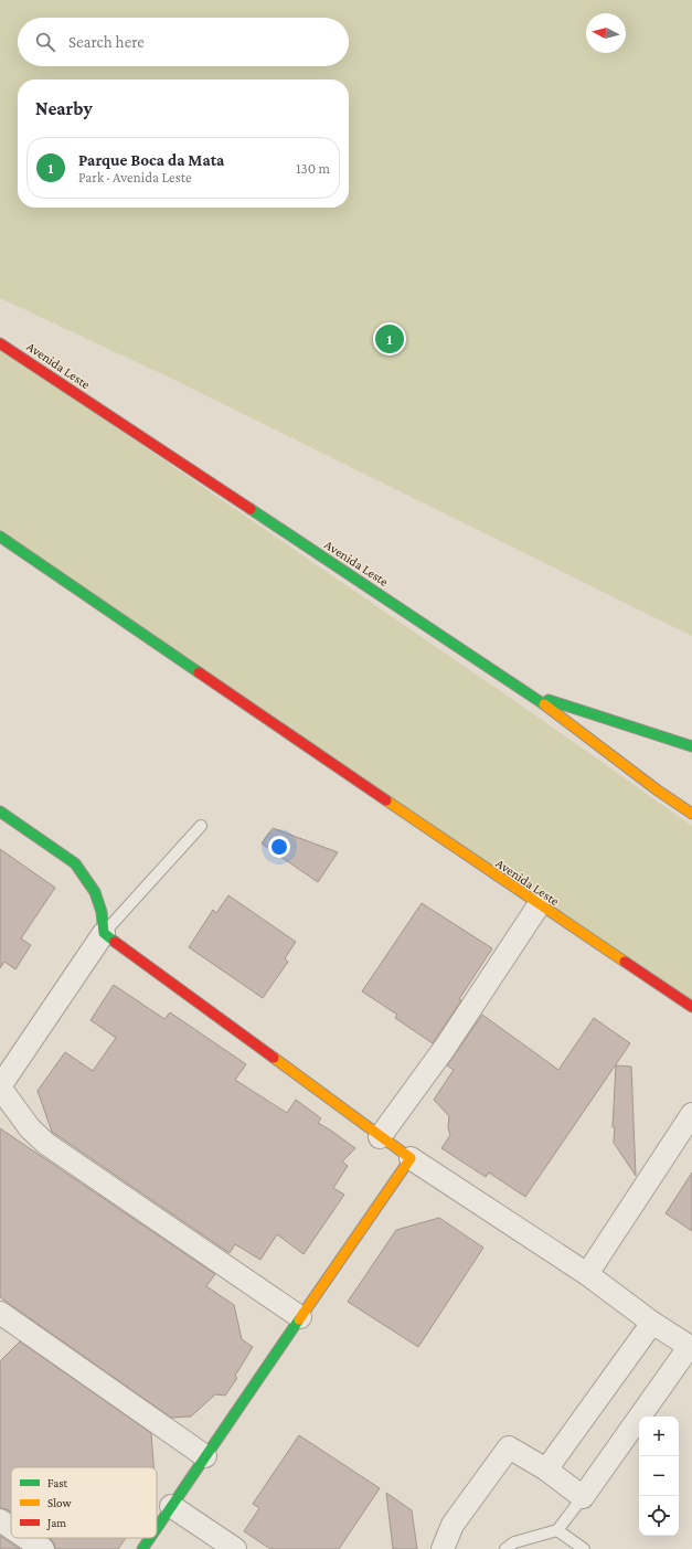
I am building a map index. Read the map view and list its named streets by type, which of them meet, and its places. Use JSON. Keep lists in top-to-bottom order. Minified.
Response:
{"streets":{"main road":["Avenida Leste"]},"legend":["Fast","Slow","Jam"],"north":"left","page":{"search":"Search here","heading":"Nearby","list":[{"mark":"1","name":"Parque Boca da Mata","note":"Park · Avenida Leste","value":"130 m"}],"pins":"1","map_buttons":["+","−"]}}
